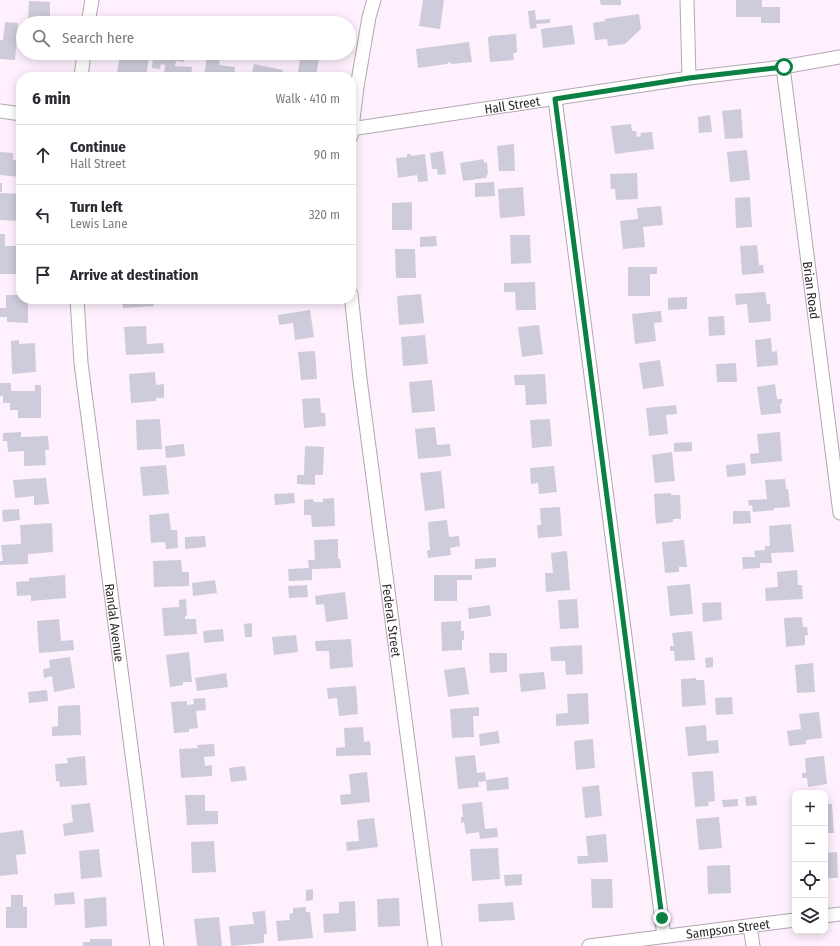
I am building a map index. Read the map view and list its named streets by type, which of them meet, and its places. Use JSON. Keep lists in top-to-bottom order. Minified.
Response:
{"streets":{"street":["Hall Street","Brian Road","Federal Street","Randal Avenue","Sampson Street"]},"crossings":[["Hall Street","Brian Road"]],"page":{"search":"Search here","heading":["6 min","Walk · 410 m"],"list":[["Continue","Hall Street","90 m"],["Turn left","Lewis Lane","320 m"],"Arrive at destination"],"map_buttons":["+","−"]}}
